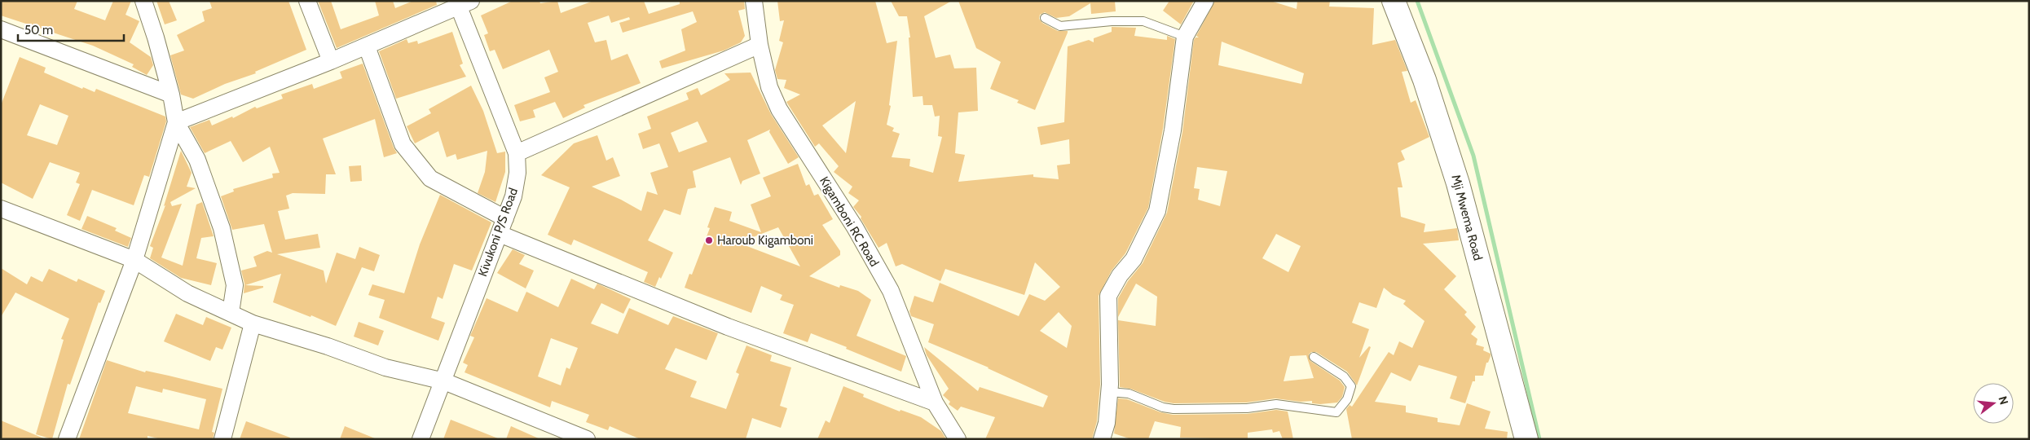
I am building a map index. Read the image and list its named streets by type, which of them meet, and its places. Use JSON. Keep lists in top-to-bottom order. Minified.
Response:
{"streets":{"main road":["Mji Mwema Road"],"street":["Kigamboni RC Road","Kivukoni P/S Road"]},"places":["Haroub Kigamboni"],"scale_bar":"50 m","north":"right"}
